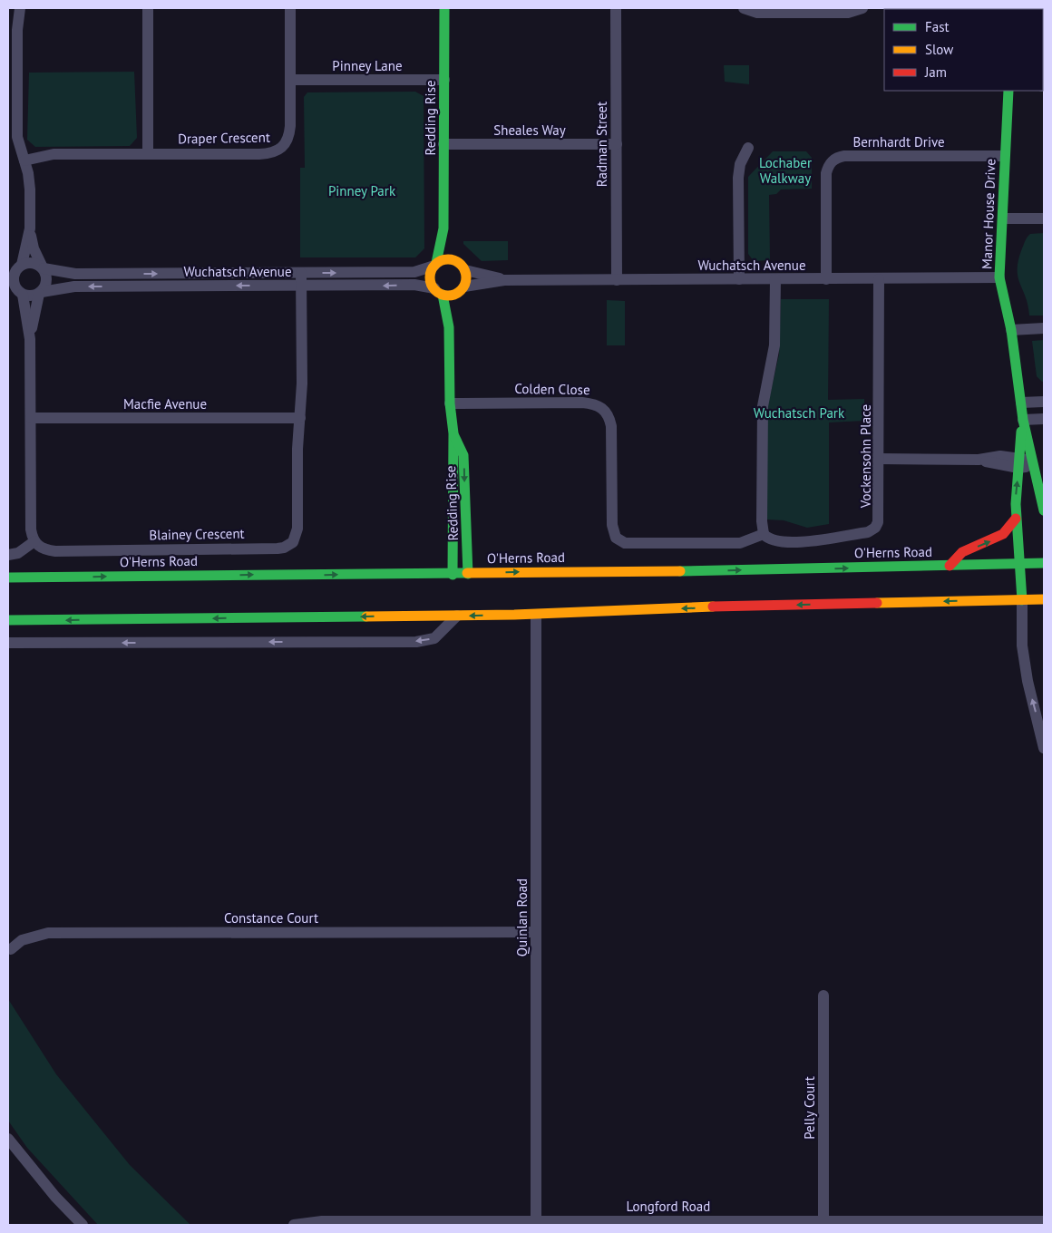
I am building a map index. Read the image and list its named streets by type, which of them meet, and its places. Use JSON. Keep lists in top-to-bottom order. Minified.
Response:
{"streets":{"main road":["Redding Rise","Manor House Drive","O'Herns Road"],"street":["Pinney Lane","Sheales Way","Draper Crescent","Bernhardt Drive","Radman Street","Wuchatsch Avenue","Colden Close","Macfie Avenue","Vockensohn Place","Blainey Crescent","Constance Court","Quinlan Road","Pelly Court","Longford Road"]},"crossings":[["Pinney Lane","Redding Rise"],["Pinney Lane","Draper Crescent"],["Redding Rise","Sheales Way"],["Redding Rise","Wuchatsch Avenue"],["Redding Rise","Colden Close"],["Redding Rise","O'Herns Road"],["Sheales Way","Radman Street"],["Bernhardt Drive","Manor House Drive"],["Bernhardt Drive","Wuchatsch Avenue"],["Radman Street","Wuchatsch Avenue"],["Manor House Drive","Wuchatsch Avenue"],["Manor House Drive","O'Herns Road"],["Wuchatsch Avenue","Vockensohn Place"],["Wuchatsch Avenue","Blainey Crescent"],["Colden Close","Vockensohn Place"],["Macfie Avenue","Blainey Crescent"],["Constance Court","Quinlan Road"],["Quinlan Road","Longford Road"],["Pelly Court","Longford Road"]],"parks":["Lochaber Walkway","Pinney Park","Wuchatsch Park"],"legend":["Fast","Slow","Jam"]}
